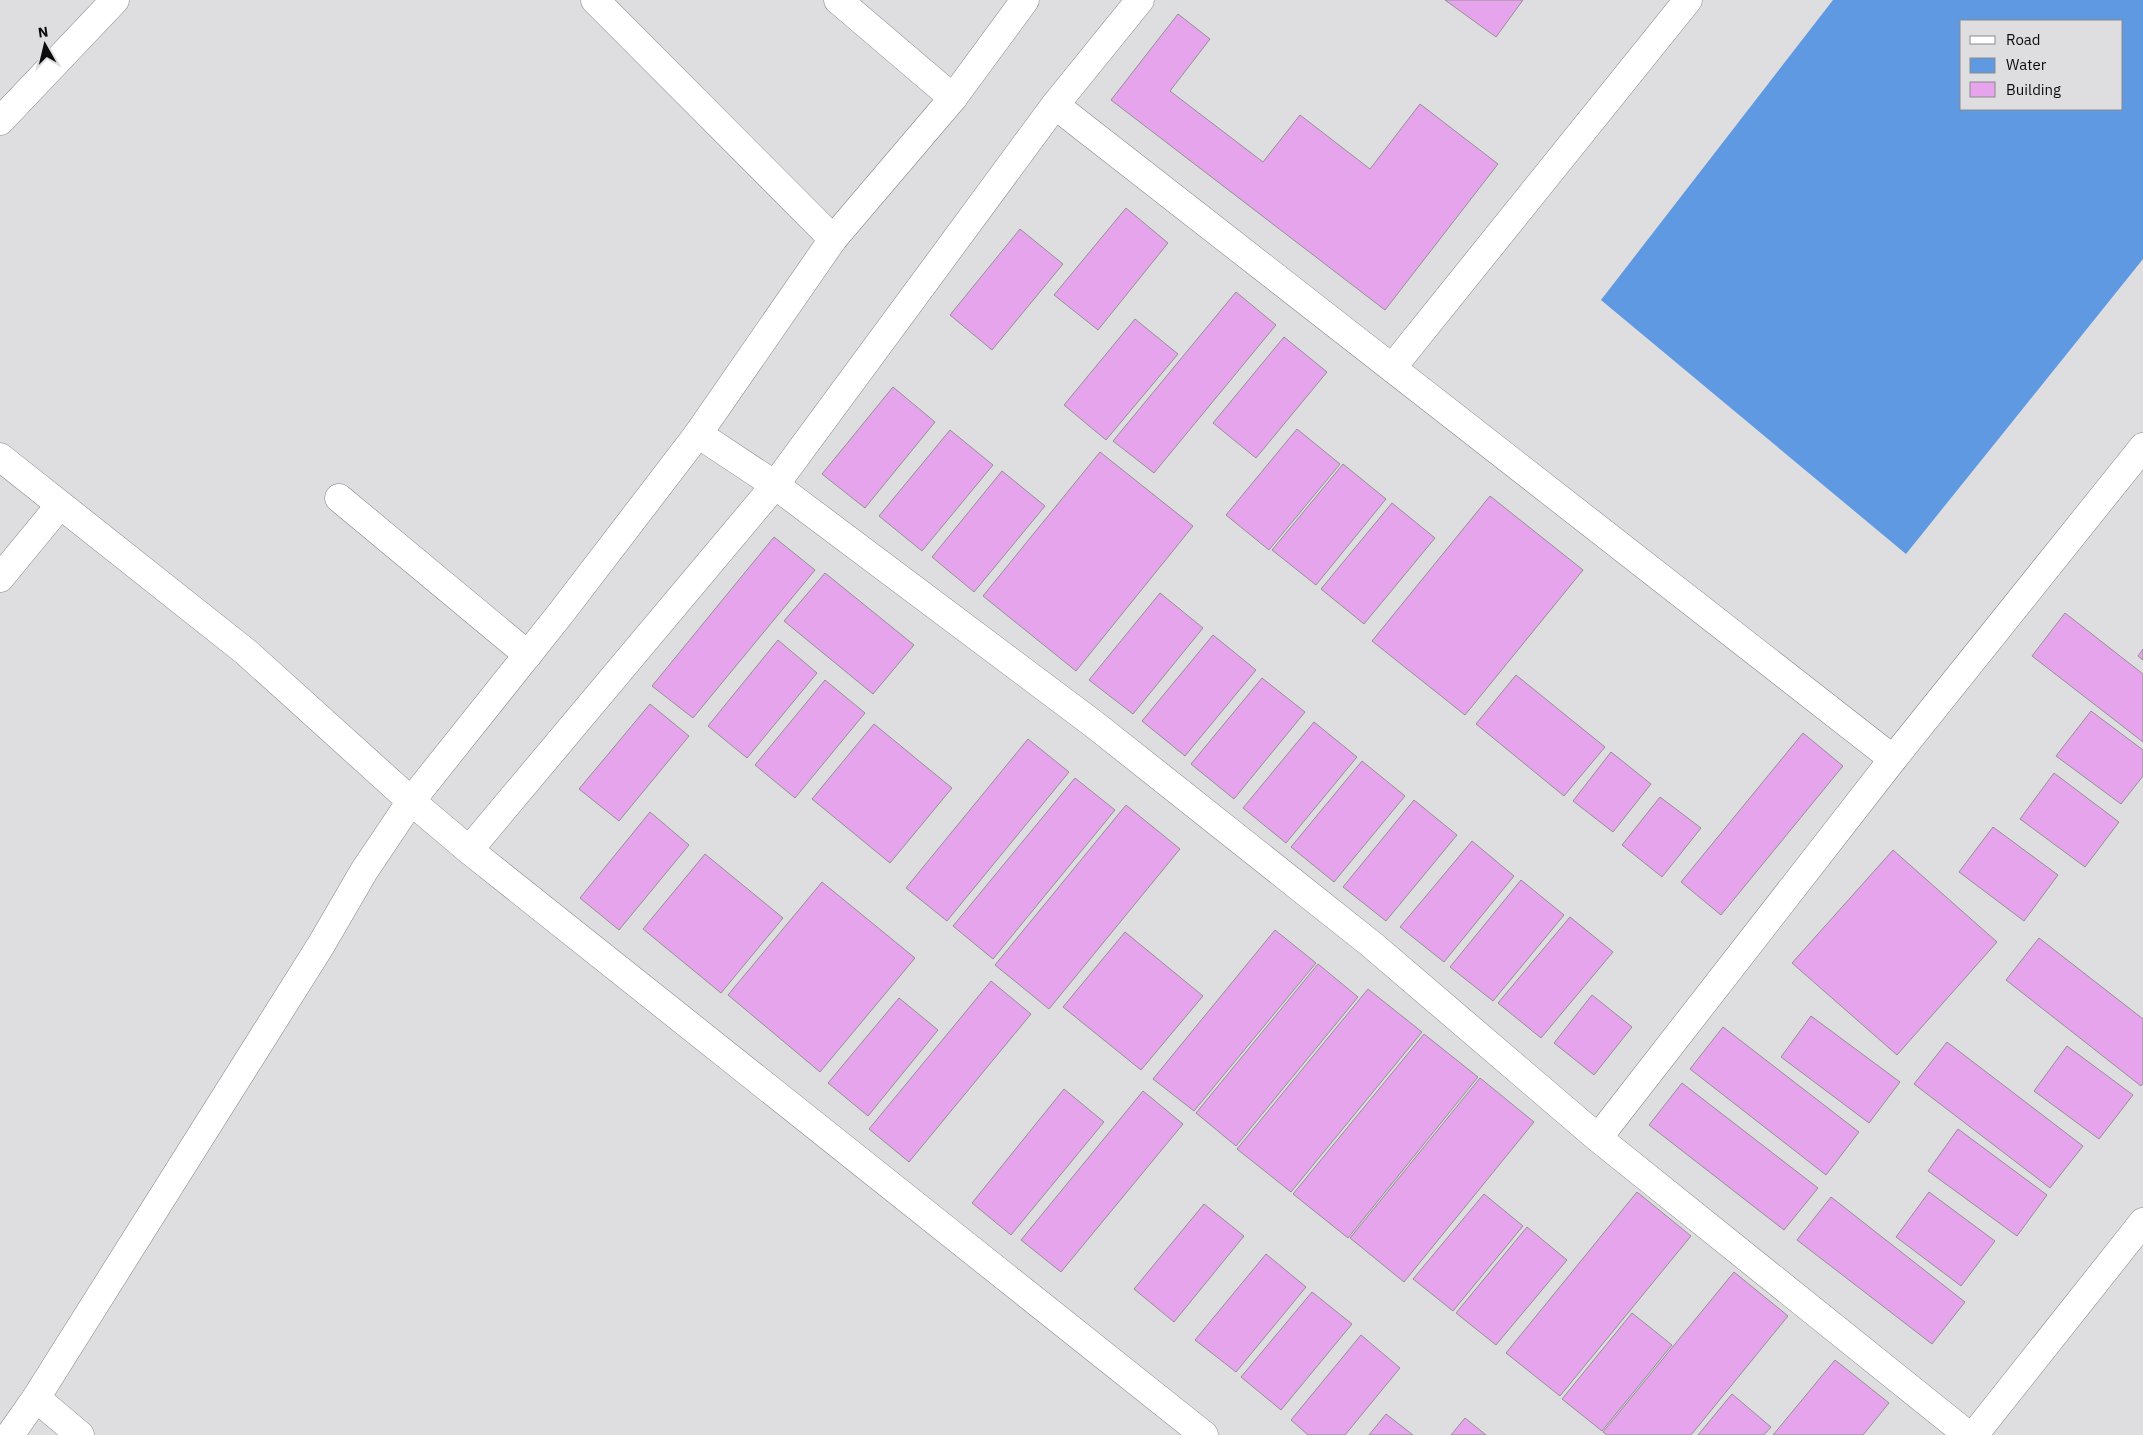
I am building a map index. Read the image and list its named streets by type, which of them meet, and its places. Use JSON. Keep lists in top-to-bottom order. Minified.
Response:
{"legend":["Road","Water","Building"],"north":"top"}
